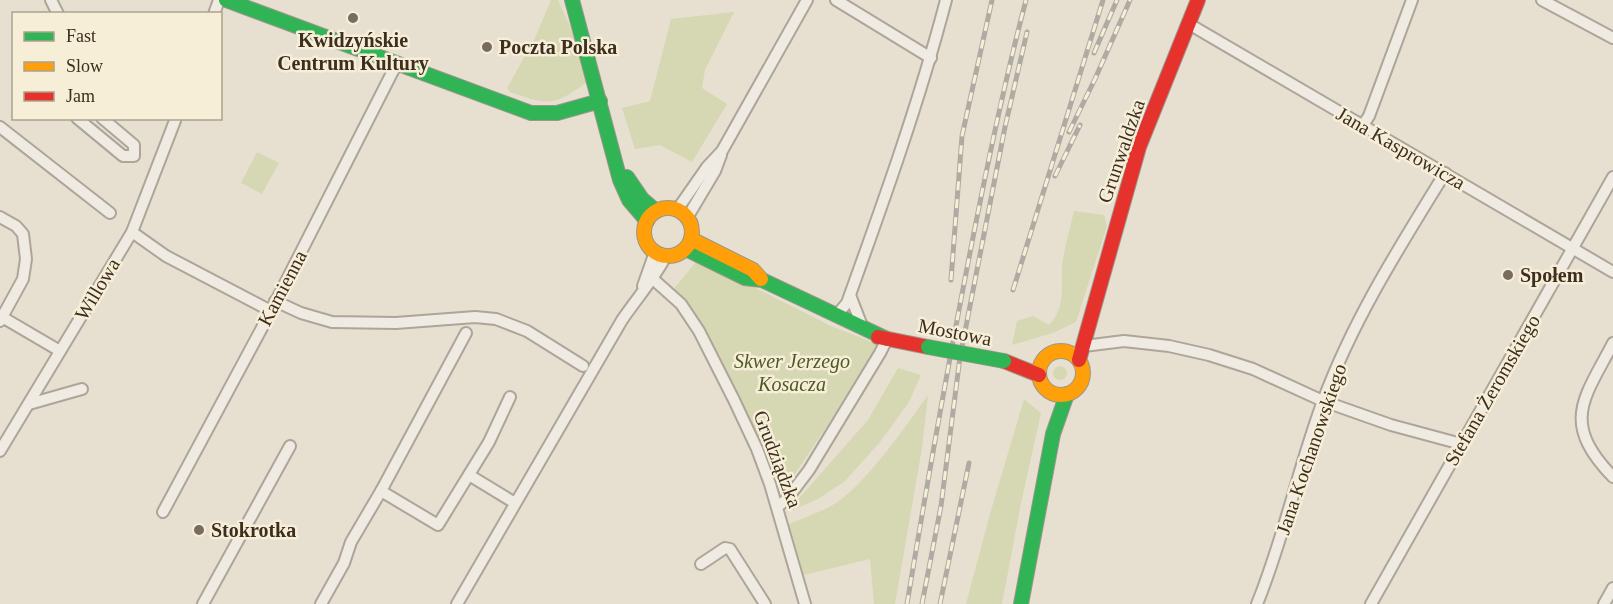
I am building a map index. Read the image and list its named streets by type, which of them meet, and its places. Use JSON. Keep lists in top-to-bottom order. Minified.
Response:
{"streets":{"street":["Jana Kasprowicza","Grunwaldzka","Kamienna","Willowa","Mostowa","Stefana Żeromskiego","Jana Kochanowskiego","Grudziądzka"]},"crossings":[["Jana Kasprowicza","Grunwaldzka"],["Jana Kasprowicza","Stefana Żeromskiego"],["Jana Kasprowicza","Jana Kochanowskiego"],["Grunwaldzka","Mostowa"]],"parks":["Skwer Jerzego Kosacza"],"places":["Kwidzyńskie Centrum Kultury","Poczta Polska","Społem","Stokrotka"],"legend":["Fast","Slow","Jam"]}
